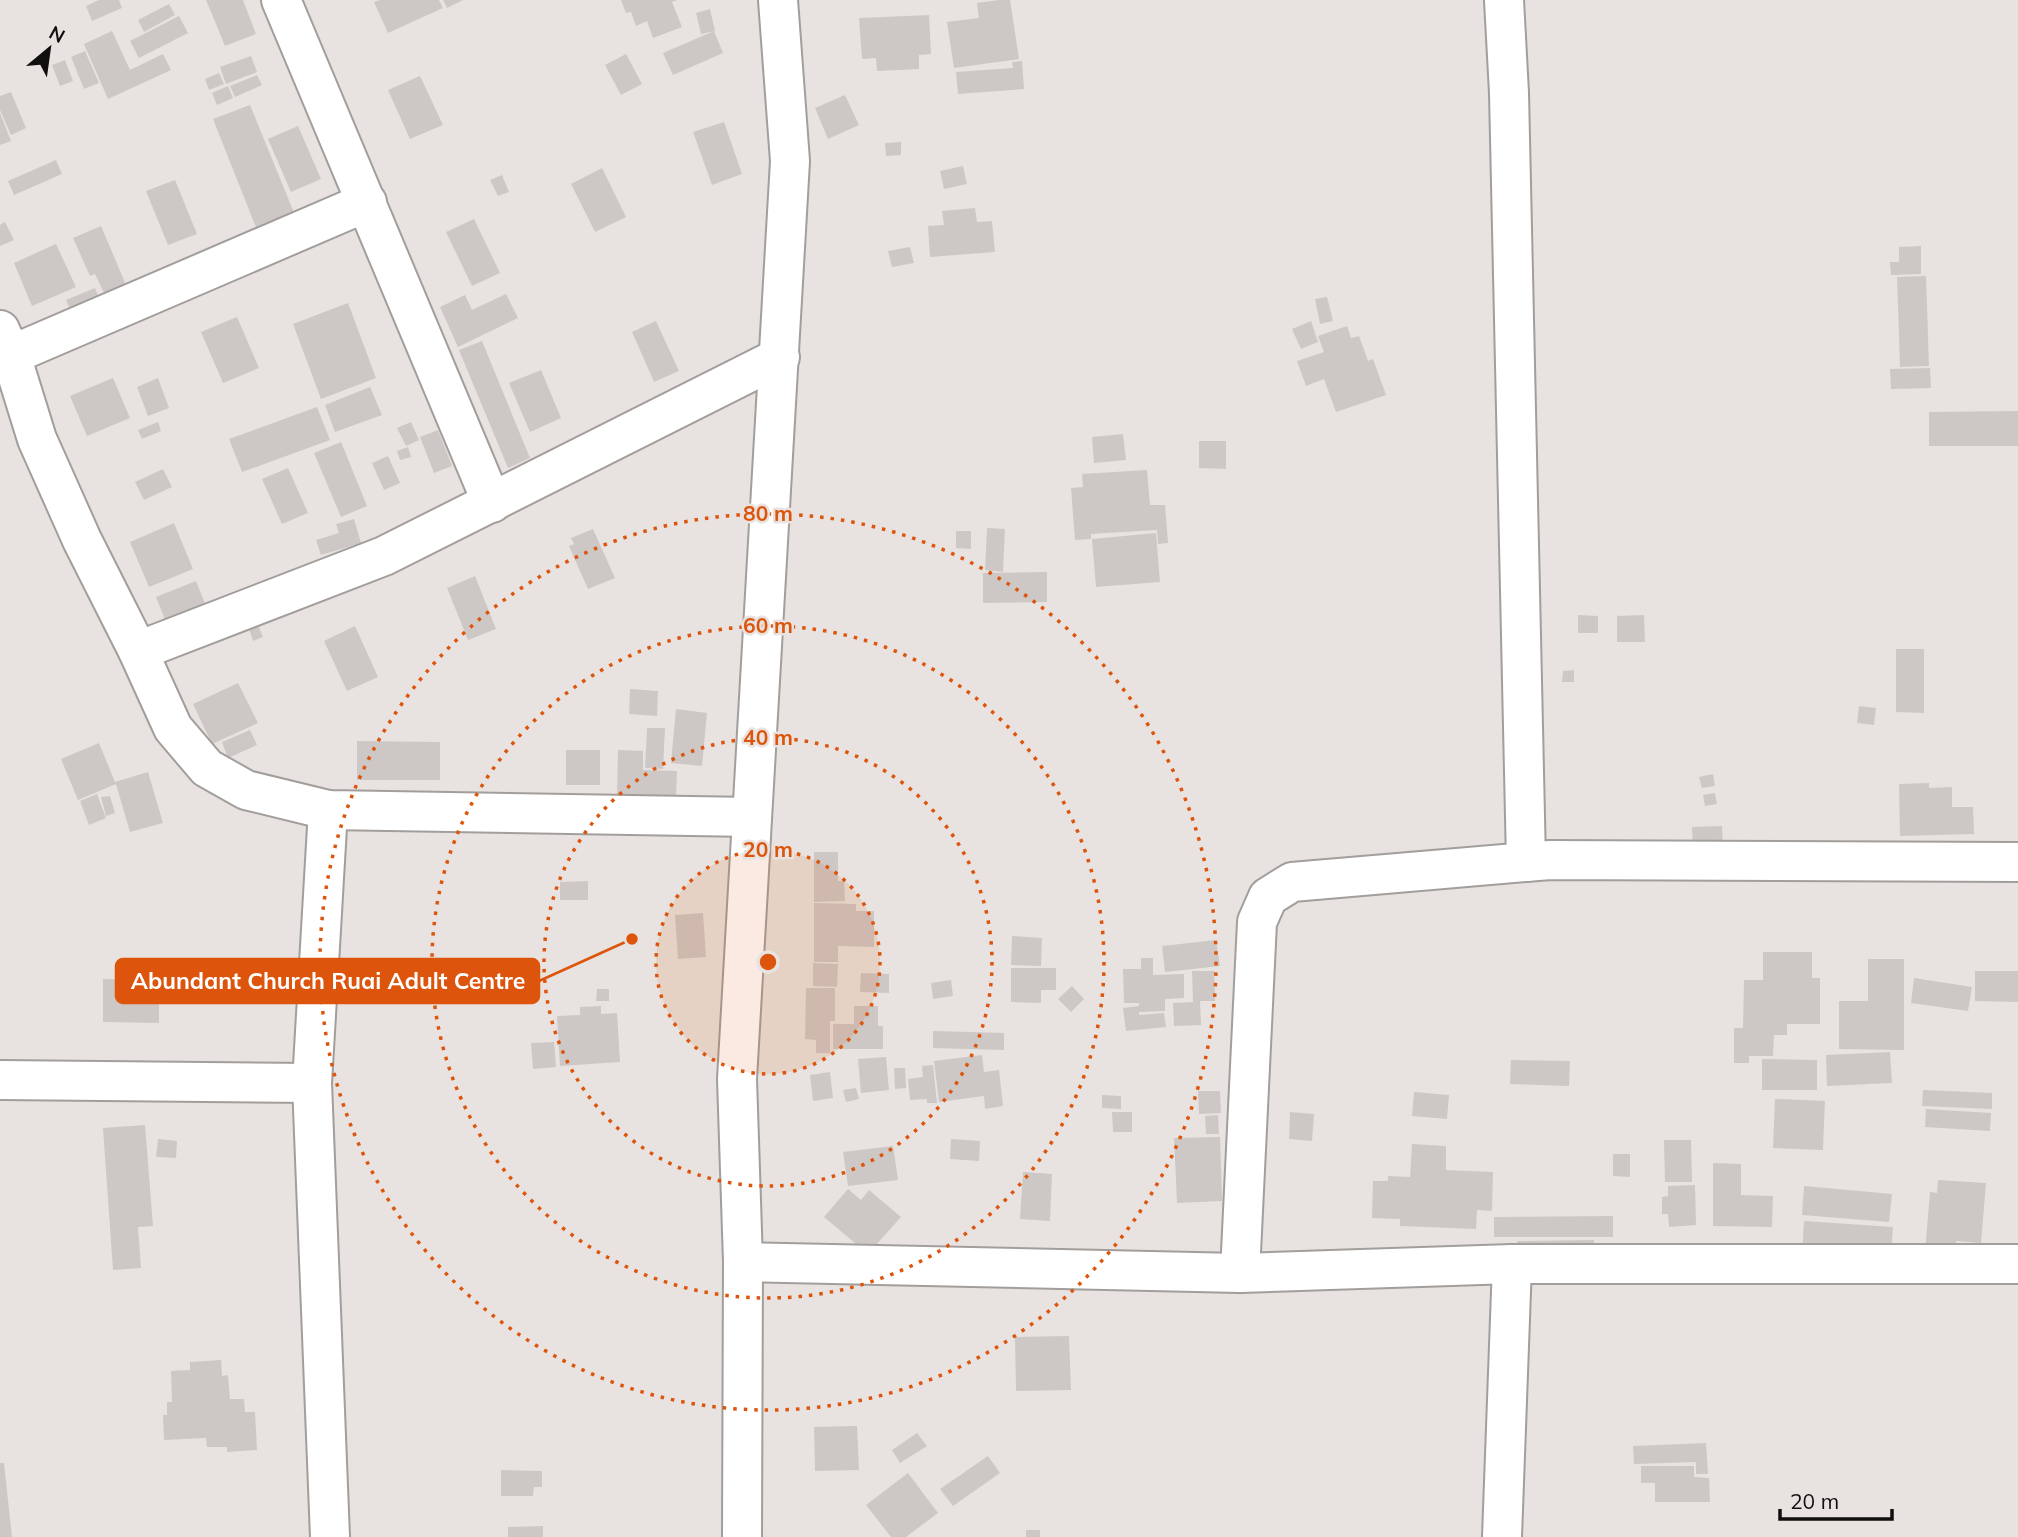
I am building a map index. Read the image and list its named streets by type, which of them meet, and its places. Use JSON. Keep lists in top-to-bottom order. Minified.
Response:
{"places":["Abundant Church Ruai Adult Centre"],"scale_bar":"20 m","north":"top right","rings":["80 m","60 m","40 m","20 m"]}
